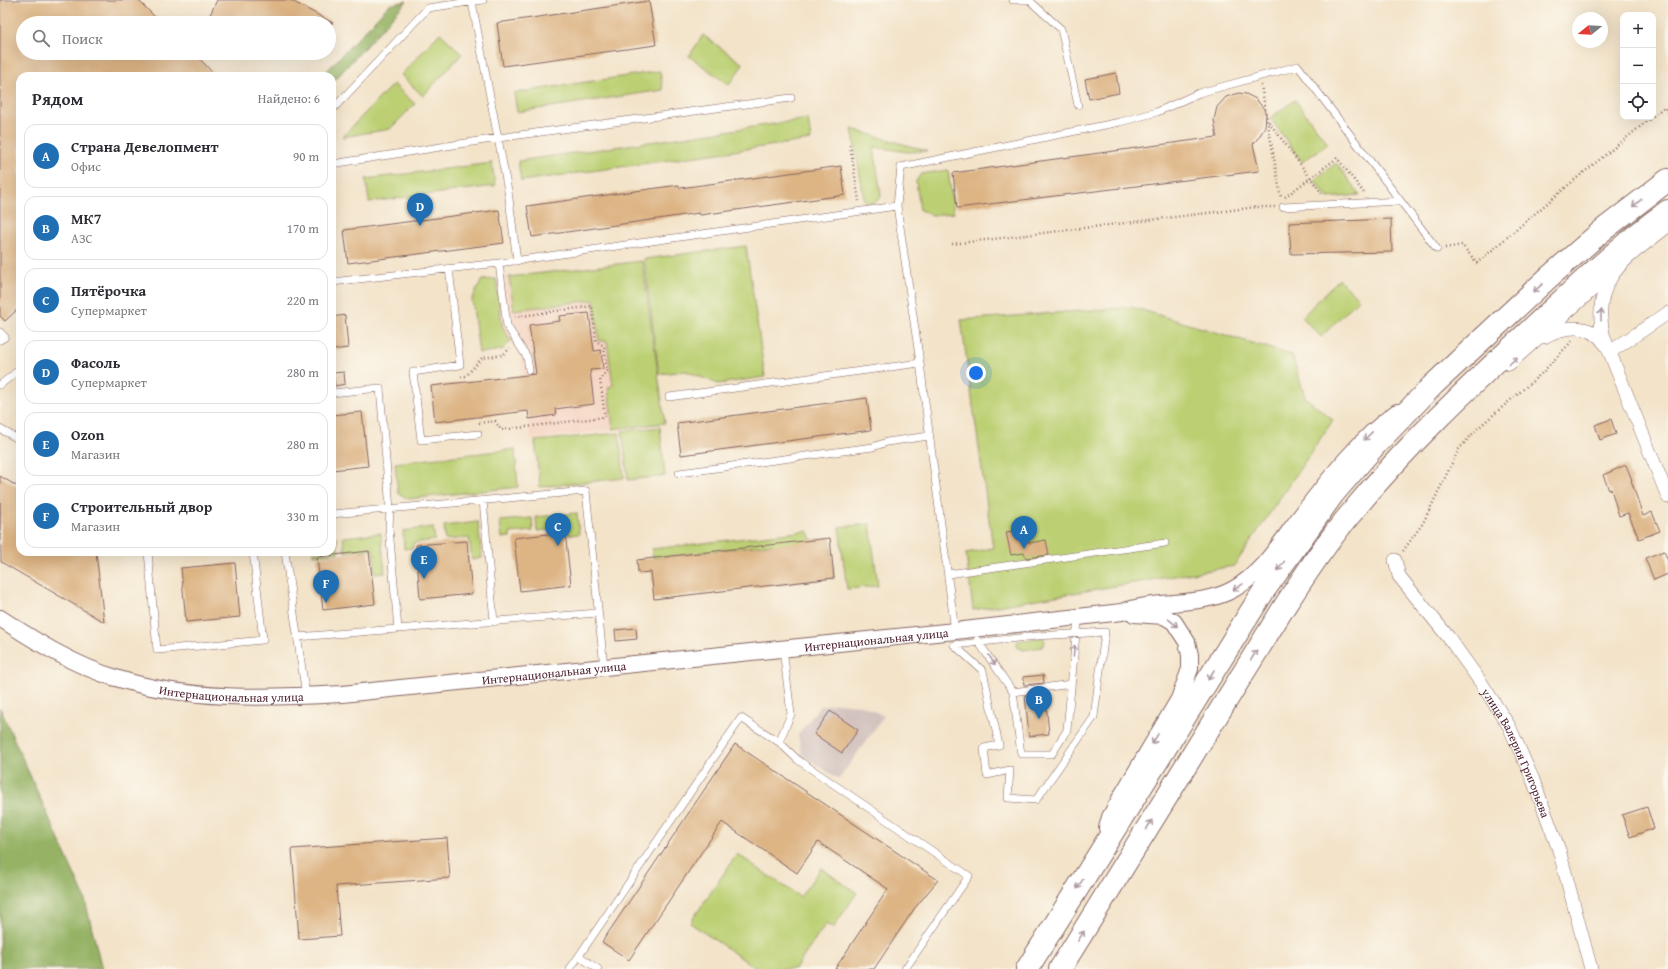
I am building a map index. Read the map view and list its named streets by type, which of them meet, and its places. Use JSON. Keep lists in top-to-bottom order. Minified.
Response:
{"streets":{"street":["Интернациональная улица","улица Валерия Григорьева"]},"north":"left","page":{"map_buttons":["+","−"],"search":"Поиск","heading":["Рядом","Найдено: 6"],"list":[{"mark":"A","name":"Страна Девелопмент","note":"Офис","value":"90 m"},{"mark":"B","name":"МК7","note":"АЗС","value":"170 m"},{"mark":"C","name":"Пятёрочка","note":"Супермаркет","value":"220 m"},{"mark":"D","name":"Фасоль","note":"Супермаркет","value":"280 m"},{"mark":"E","name":"Ozon","note":"Магазин","value":"280 m"},{"mark":"F","name":"Строительный двор","note":"Магазин","value":"330 m"}],"pins":["D","C","A","E","F","B"]}}
